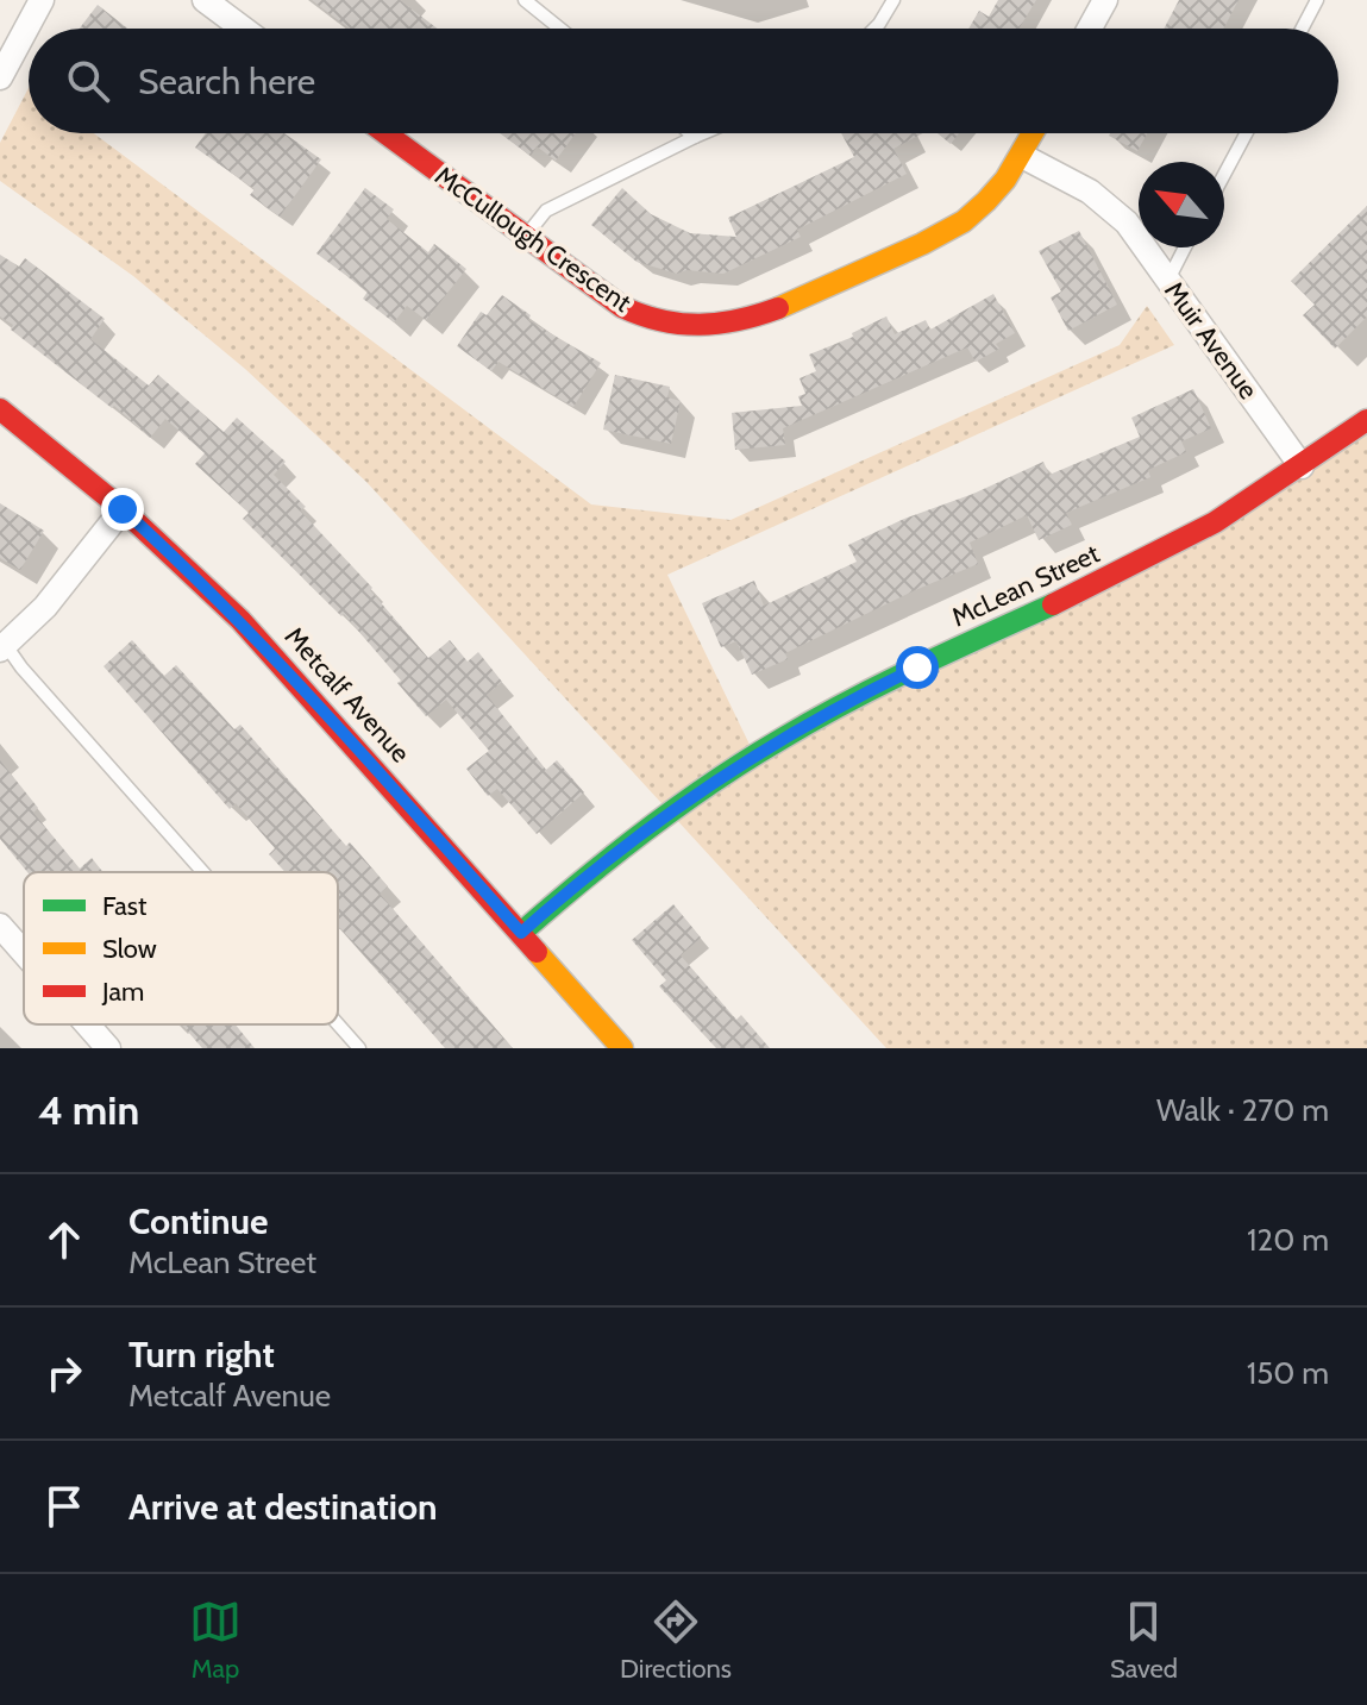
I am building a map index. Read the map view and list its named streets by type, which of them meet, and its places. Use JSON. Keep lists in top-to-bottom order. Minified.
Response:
{"streets":{"street":["McCullough Crescent","Muir Avenue","McLean Street","Metcalf Avenue"]},"crossings":[["McCullough Crescent","Muir Avenue"],["Muir Avenue","McLean Street"],["McLean Street","Metcalf Avenue"]],"legend":["Fast","Slow","Jam"],"north":"top left","page":{"search":"Search here","heading":["4 min","Walk · 270 m"],"list":[["Continue","McLean Street","120 m"],["Turn right","Metcalf Avenue","150 m"],"Arrive at destination"],"nav":["Map","Directions","Saved"]}}
